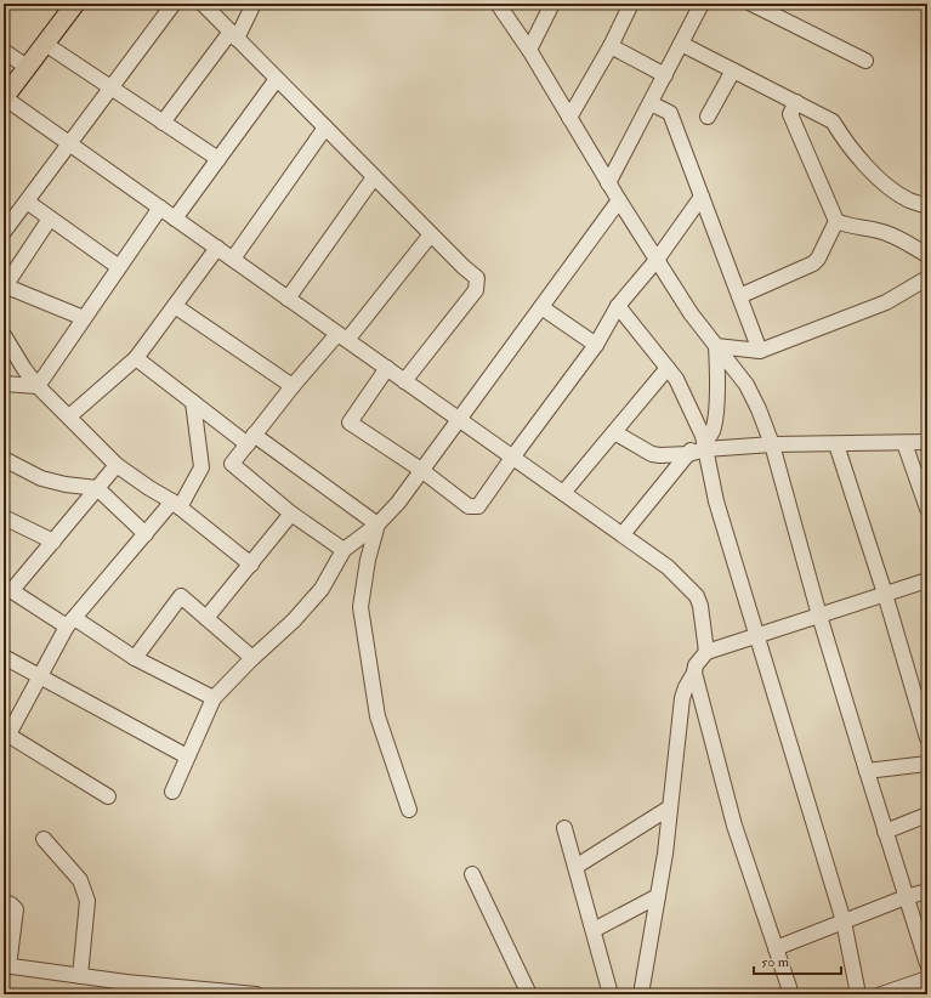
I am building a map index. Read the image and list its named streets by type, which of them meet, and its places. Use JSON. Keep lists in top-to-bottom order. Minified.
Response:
{"scale_bar":"50 m"}
